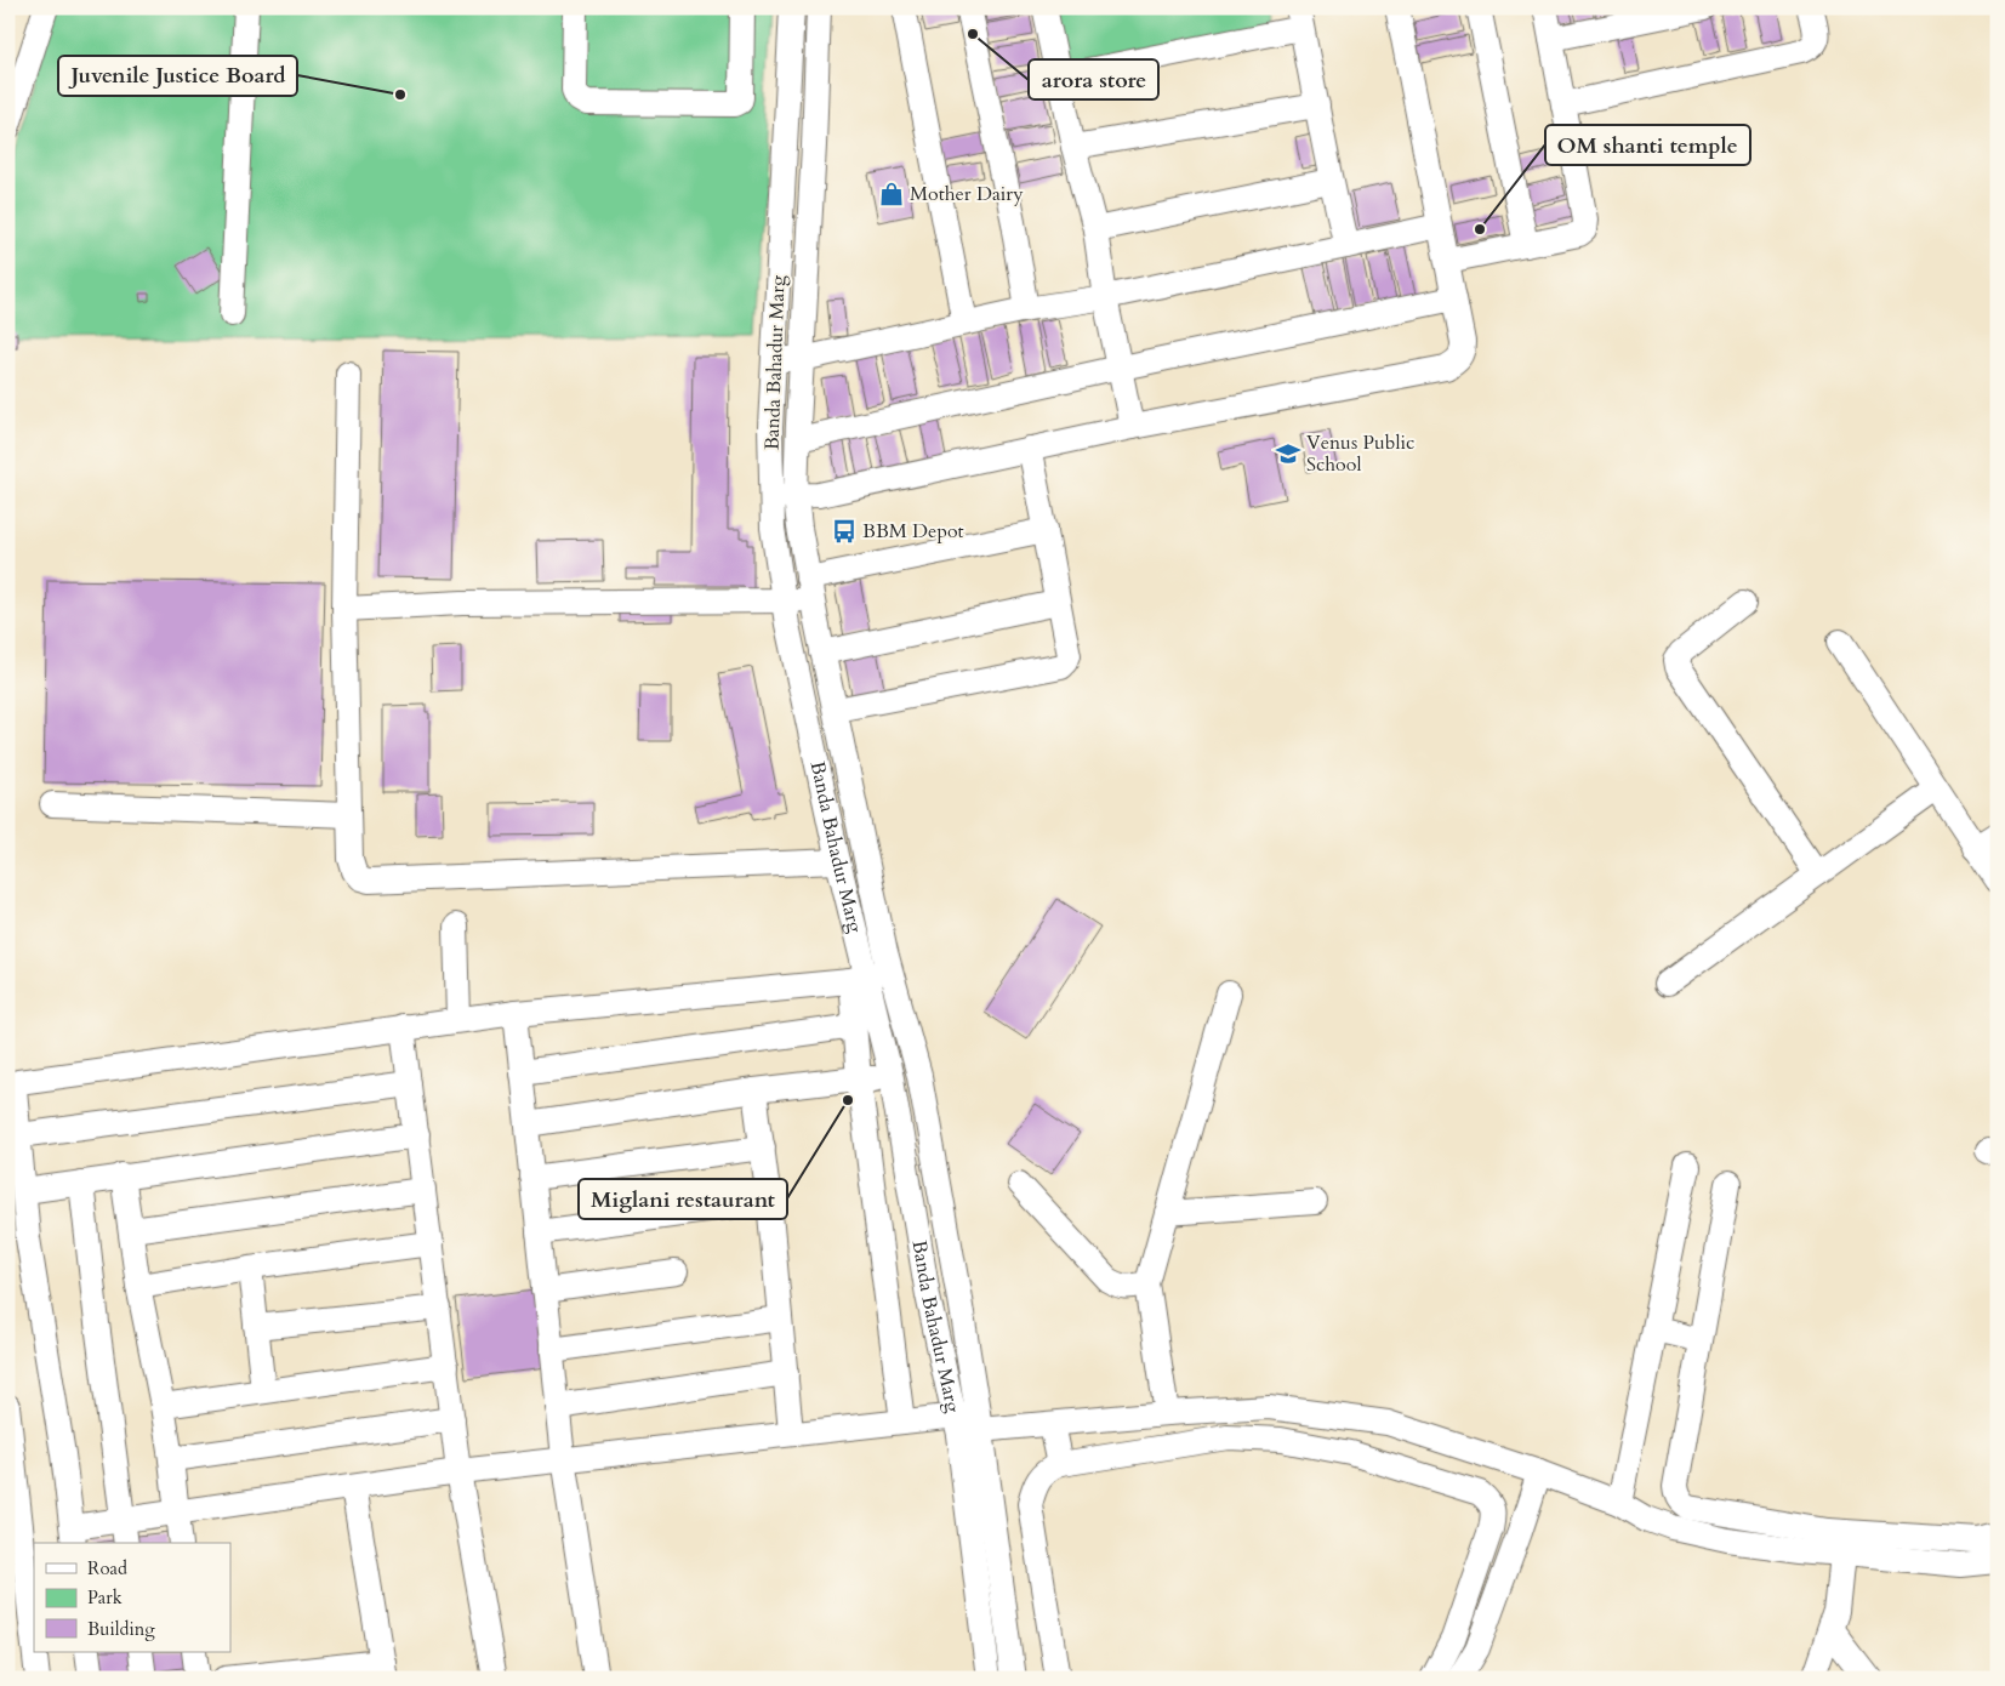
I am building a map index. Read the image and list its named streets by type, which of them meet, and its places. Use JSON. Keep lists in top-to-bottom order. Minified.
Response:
{"streets":{"street":["Banda Bahadur Marg"]},"places":{"other":["arora store","Juvenile Justice Board","OM shanti temple","Miglani restaurant"],"shop":["Mother Dairy"],"school or university":["Venus Public School"],"bus stop":["BBM Depot"]},"legend":["Road","Park","Building"]}
